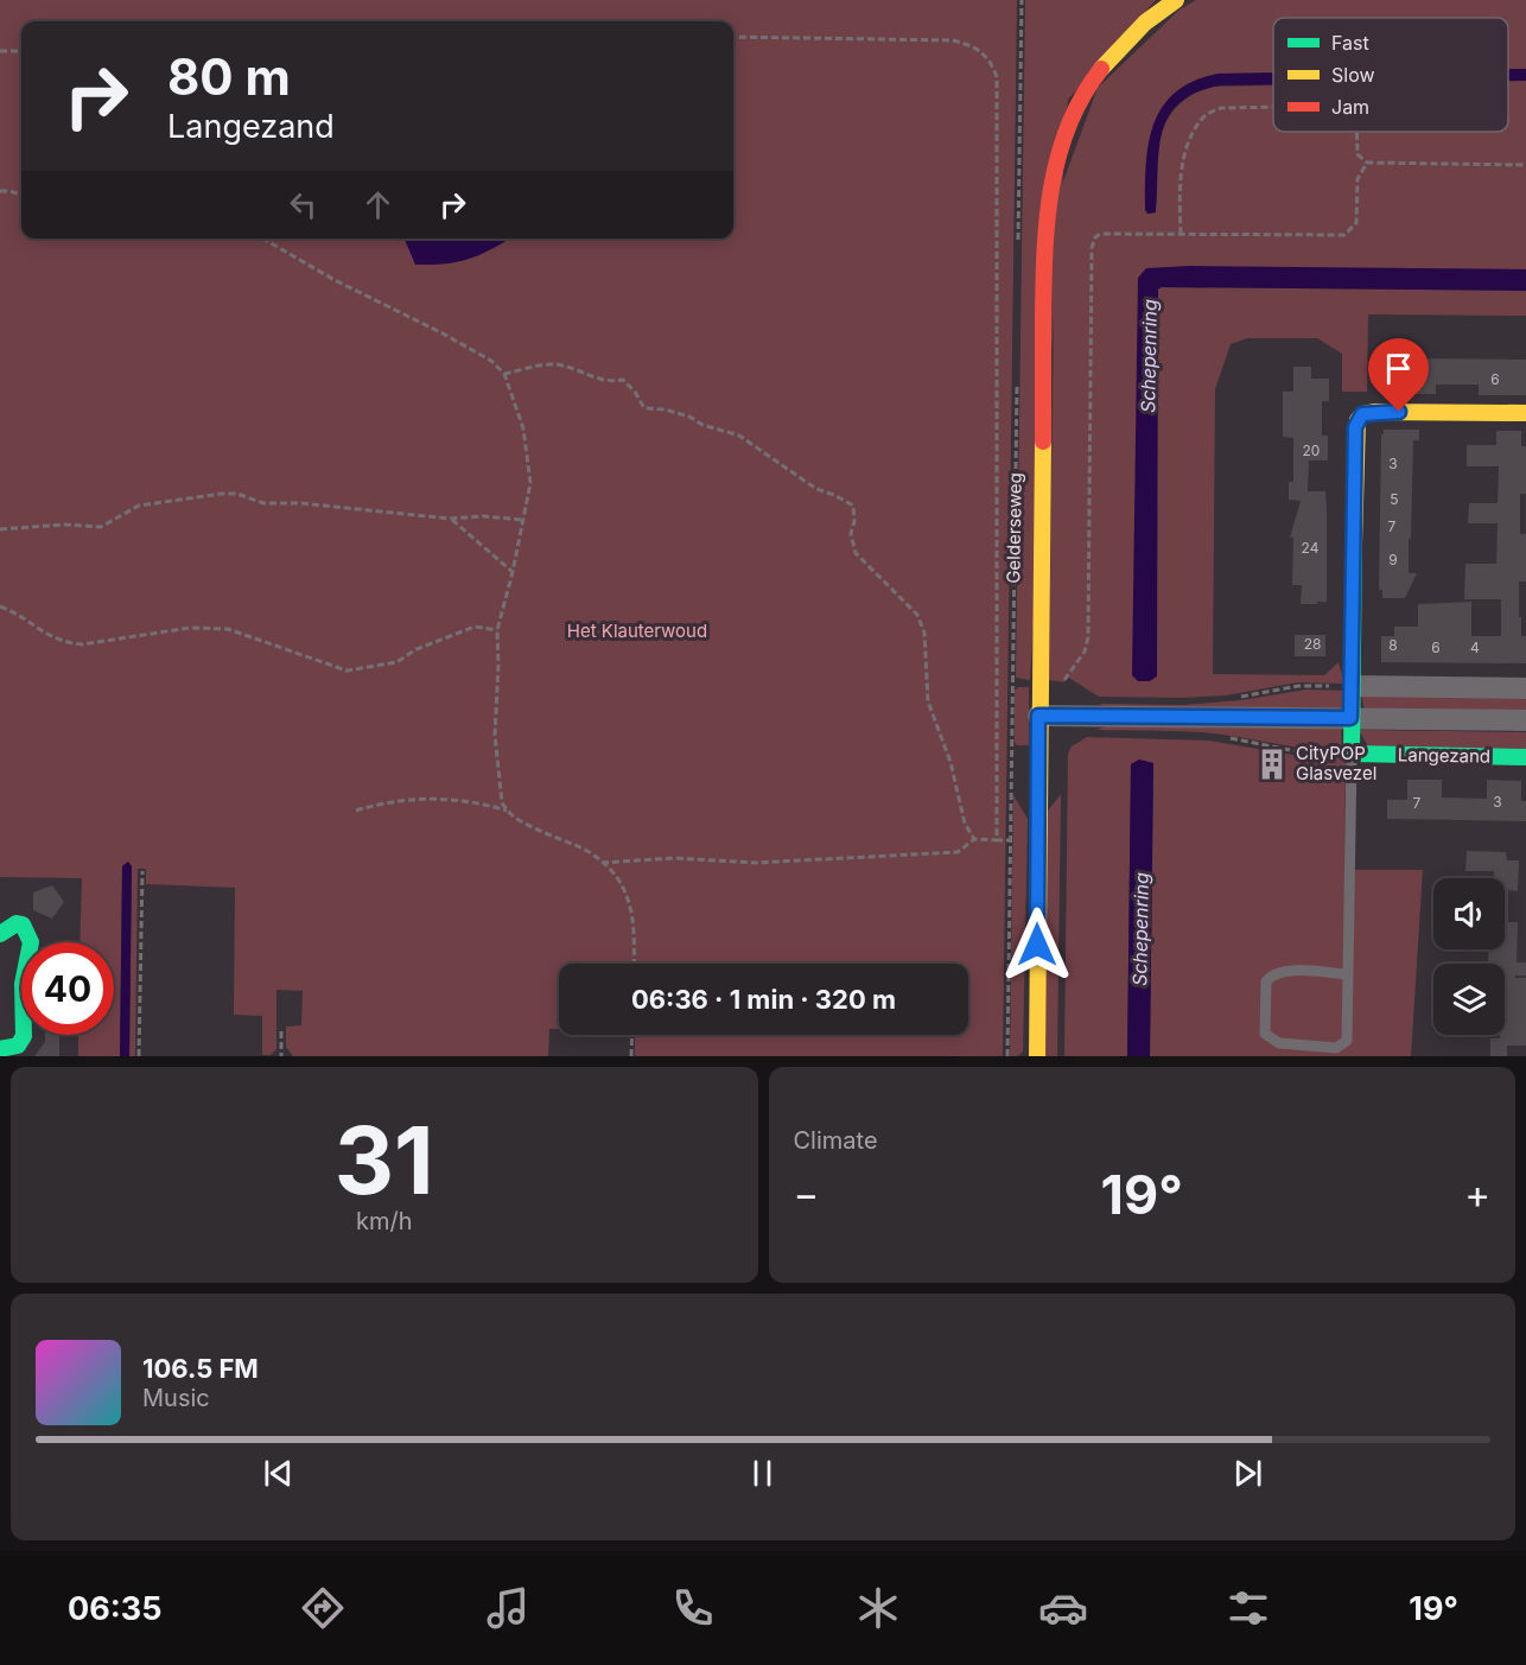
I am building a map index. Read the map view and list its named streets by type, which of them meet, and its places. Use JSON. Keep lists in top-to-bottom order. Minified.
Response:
{"streets":{"street":["Gelderseweg","Langezand"]},"crossings":[["Gelderseweg","Langezand"]],"water":["Schepenring"],"parks":["Het Klauterwoud"],"places":{"building":["CityPOP Glasvezel"]},"house_numbers":["6","20","3","5","7","24","9","28","8","6","4","3","7"],"legend":["Fast","Slow","Jam"],"page":{"turn":["80 m","Langezand"],"limit":"40","trip":"06:36 · 1 min · 320 m","tile":[["31","km/h"],"Climate"],"heat":["−","19°","+"],"song":["106.5 FM","Music"],"tabs":["06:35","19°"]}}
